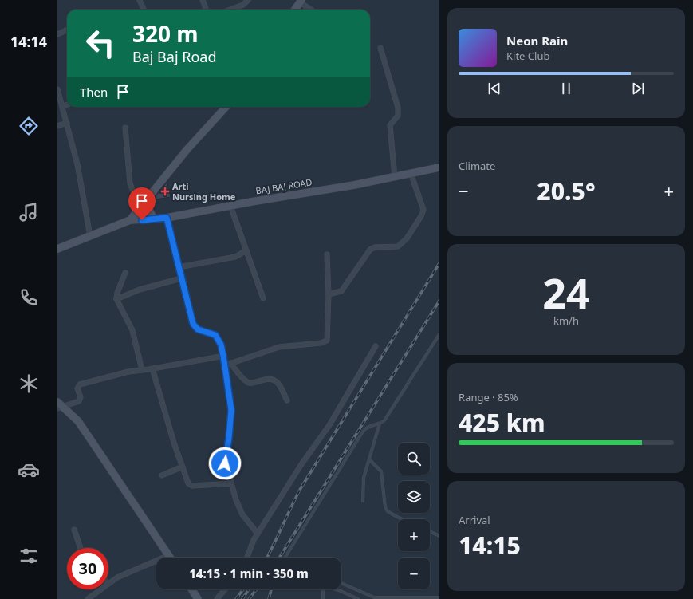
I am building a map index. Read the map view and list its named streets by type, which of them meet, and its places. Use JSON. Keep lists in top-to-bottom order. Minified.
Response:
{"streets":{"main road":["BAJ BAJ ROAD"]},"places":{"health":["Arti Nursing Home"]},"page":{"tabs":"14:14","turn":["320 m","Baj Baj Road"],"song":["Neon Rain","Kite Club"],"then":"Then","tile":["Climate",["24","km/h"],["Range · 85%","425 km"],["Arrival","14:15"]],"heat":["−","20.5°","+"],"map_buttons":["+","−"],"limit":"30","trip":"14:15 · 1 min · 350 m"}}
